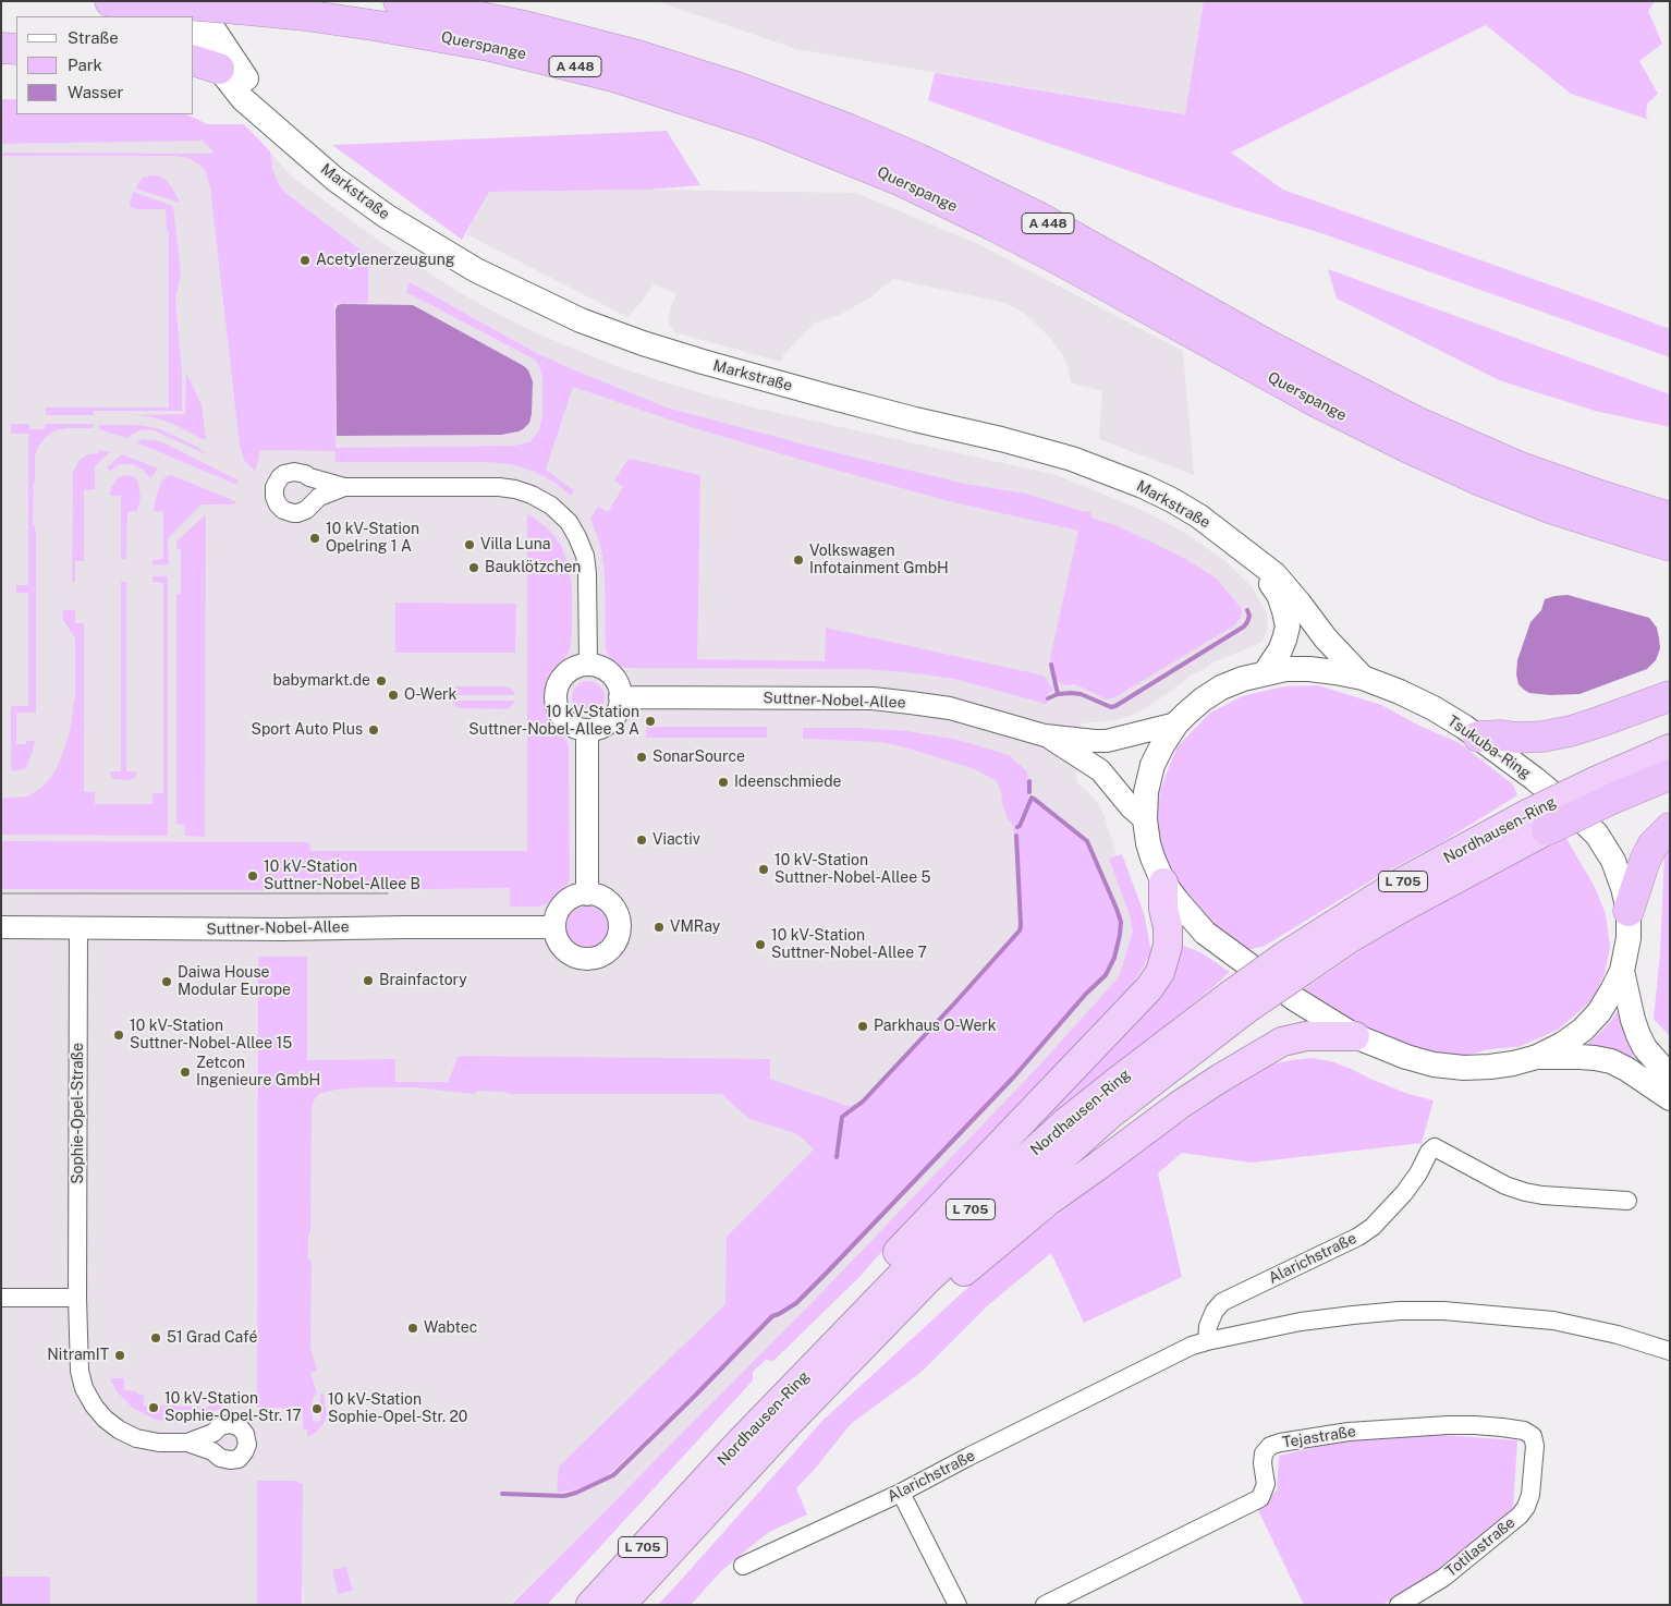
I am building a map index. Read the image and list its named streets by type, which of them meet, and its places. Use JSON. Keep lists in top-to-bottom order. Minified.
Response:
{"streets":{"highway":["Querspange","A 448","Nordhausen-Ring","L 705"],"main road":["Markstraße","Tsukuba-Ring"],"street":["Suttner-Nobel-Allee","Sophie-Opel-Straße","Alarichstraße","Tejastraße","Totilastraße"]},"crossings":[["Markstraße","Tsukuba-Ring"],["Suttner-Nobel-Allee","Tsukuba-Ring"],["Suttner-Nobel-Allee","Sophie-Opel-Straße"],["Nordhausen-Ring","L 705"],["Tejastraße","Totilastraße"]],"places":["Acetylenerzeugung","10 kV-Station Opelring 1 A","Villa Luna","Volkswagen Infotainment GmbH","Bauklötzchen","babymarkt.de","O-Werk","10 kV-Station Suttner-Nobel-Allee 3 A","Sport Auto Plus","SonarSource","Ideenschmiede","Viactiv","10 kV-Station Suttner-Nobel-Allee 5","10 kV-Station Suttner-Nobel-Allee B","VMRay","10 kV-Station Suttner-Nobel-Allee 7","Brainfactory","Daiwa House Modular Europe","Parkhaus O-Werk","10 kV-Station Suttner-Nobel-Allee 15","Zetcon Ingenieure GmbH","Wabtec","51 Grad Café","NitramIT","10 kV-Station Sophie-Opel-Str. 17","10 kV-Station Sophie-Opel-Str. 20"],"legend":["Straße","Park","Wasser"]}
